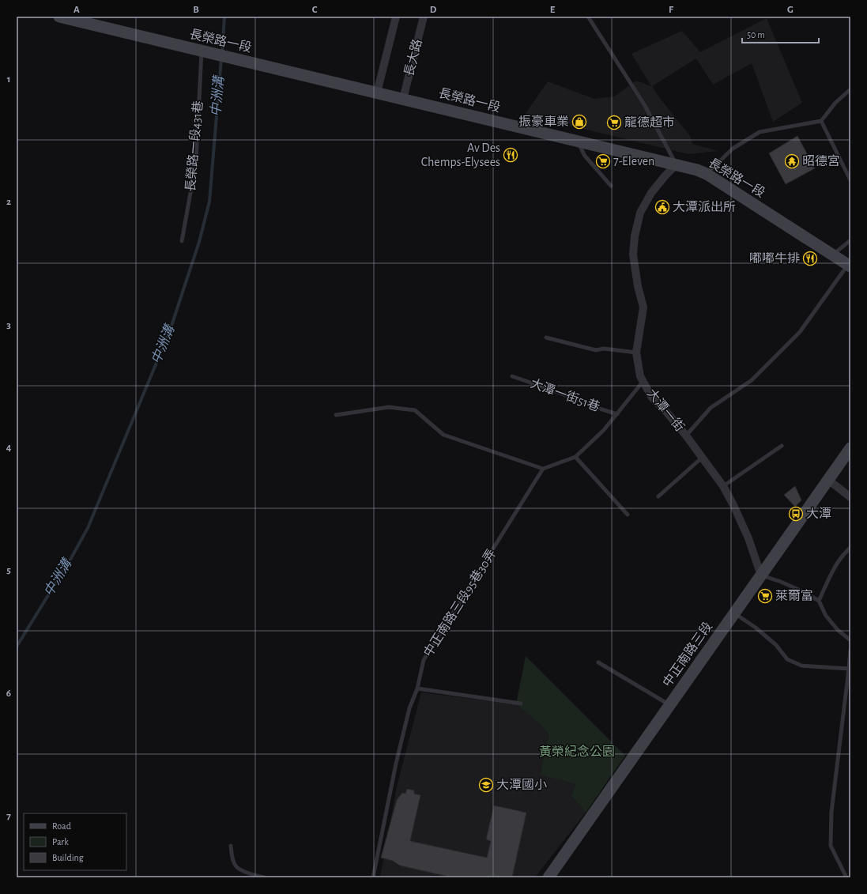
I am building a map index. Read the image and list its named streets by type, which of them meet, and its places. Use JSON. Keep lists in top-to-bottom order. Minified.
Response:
{"streets":{"street":["長榮路一段","長大路","大潭一街","中正南路三段"],"lane":["長榮路一段431巷","大潭一街51巷","中正南路三段95巷30弄"]},"crossings":[["長榮路一段","長大路"],["長榮路一段","長榮路一段431巷"],["長榮路一段","大潭一街"],["大潭一街51巷","大潭一街"],["大潭一街51巷","中正南路三段95巷30弄"],["大潭一街","中正南路三段"]],"water":["中洲溝"],"parks":["黃榮紀念公園"],"places":{"shop":["振豪車業"],"supermarket":["龍德超市","7-Eleven","萊爾富"],"restaurant":["Av Des Chemps-Elysees","嘟嘟牛排"],"temple":["昭德宮"],"public building":["大潭派出所"],"bus stop":["大潭"],"school or university":["大潭國小"]},"legend":["Road","Park","Building"],"scale_bar":"50 m","grid":{"columns":["A","B","C","D","E","F","G"],"rows":["1","2","3","4","5","6","7"]}}
